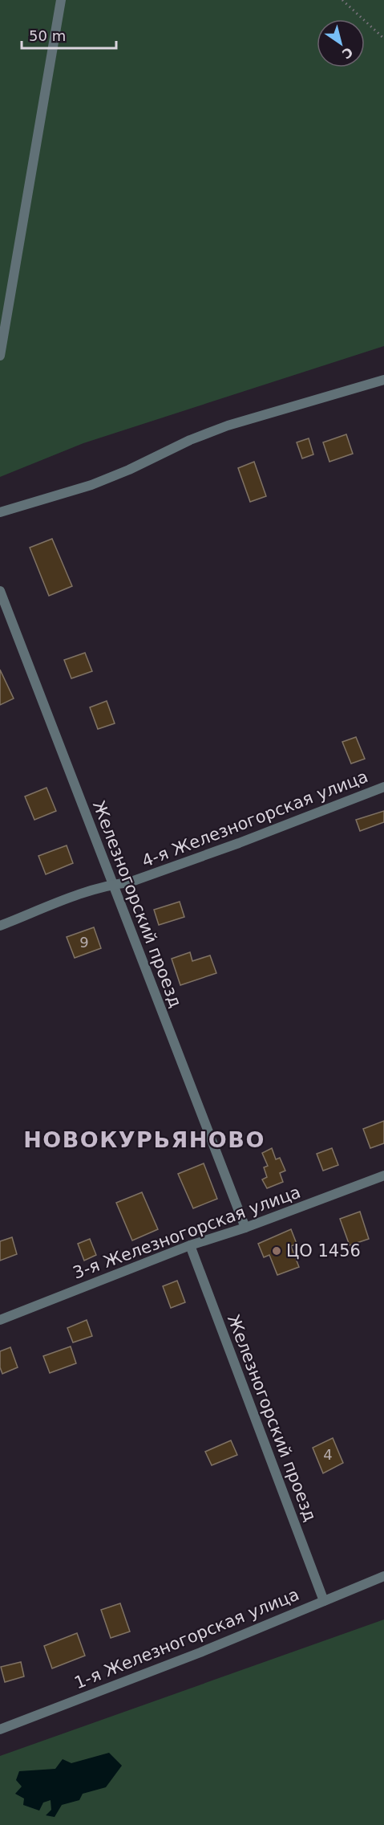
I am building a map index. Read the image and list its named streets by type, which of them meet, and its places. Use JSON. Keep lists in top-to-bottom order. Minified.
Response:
{"streets":{"street":["4-я Железногорская улица","Железногорский проезд","3-я Железногорская улица","1-я Железногорская улица"]},"crossings":[["4-я Железногорская улица","Железногорский проезд"],["Железногорский проезд","3-я Железногорская улица"],["Железногорский проезд","1-я Железногорская улица"]],"districts":["НОВОКУРЬЯНОВО"],"places":["ЦО 1456"],"house_numbers":["9","4"],"scale_bar":"50 m","north":"bottom right"}
